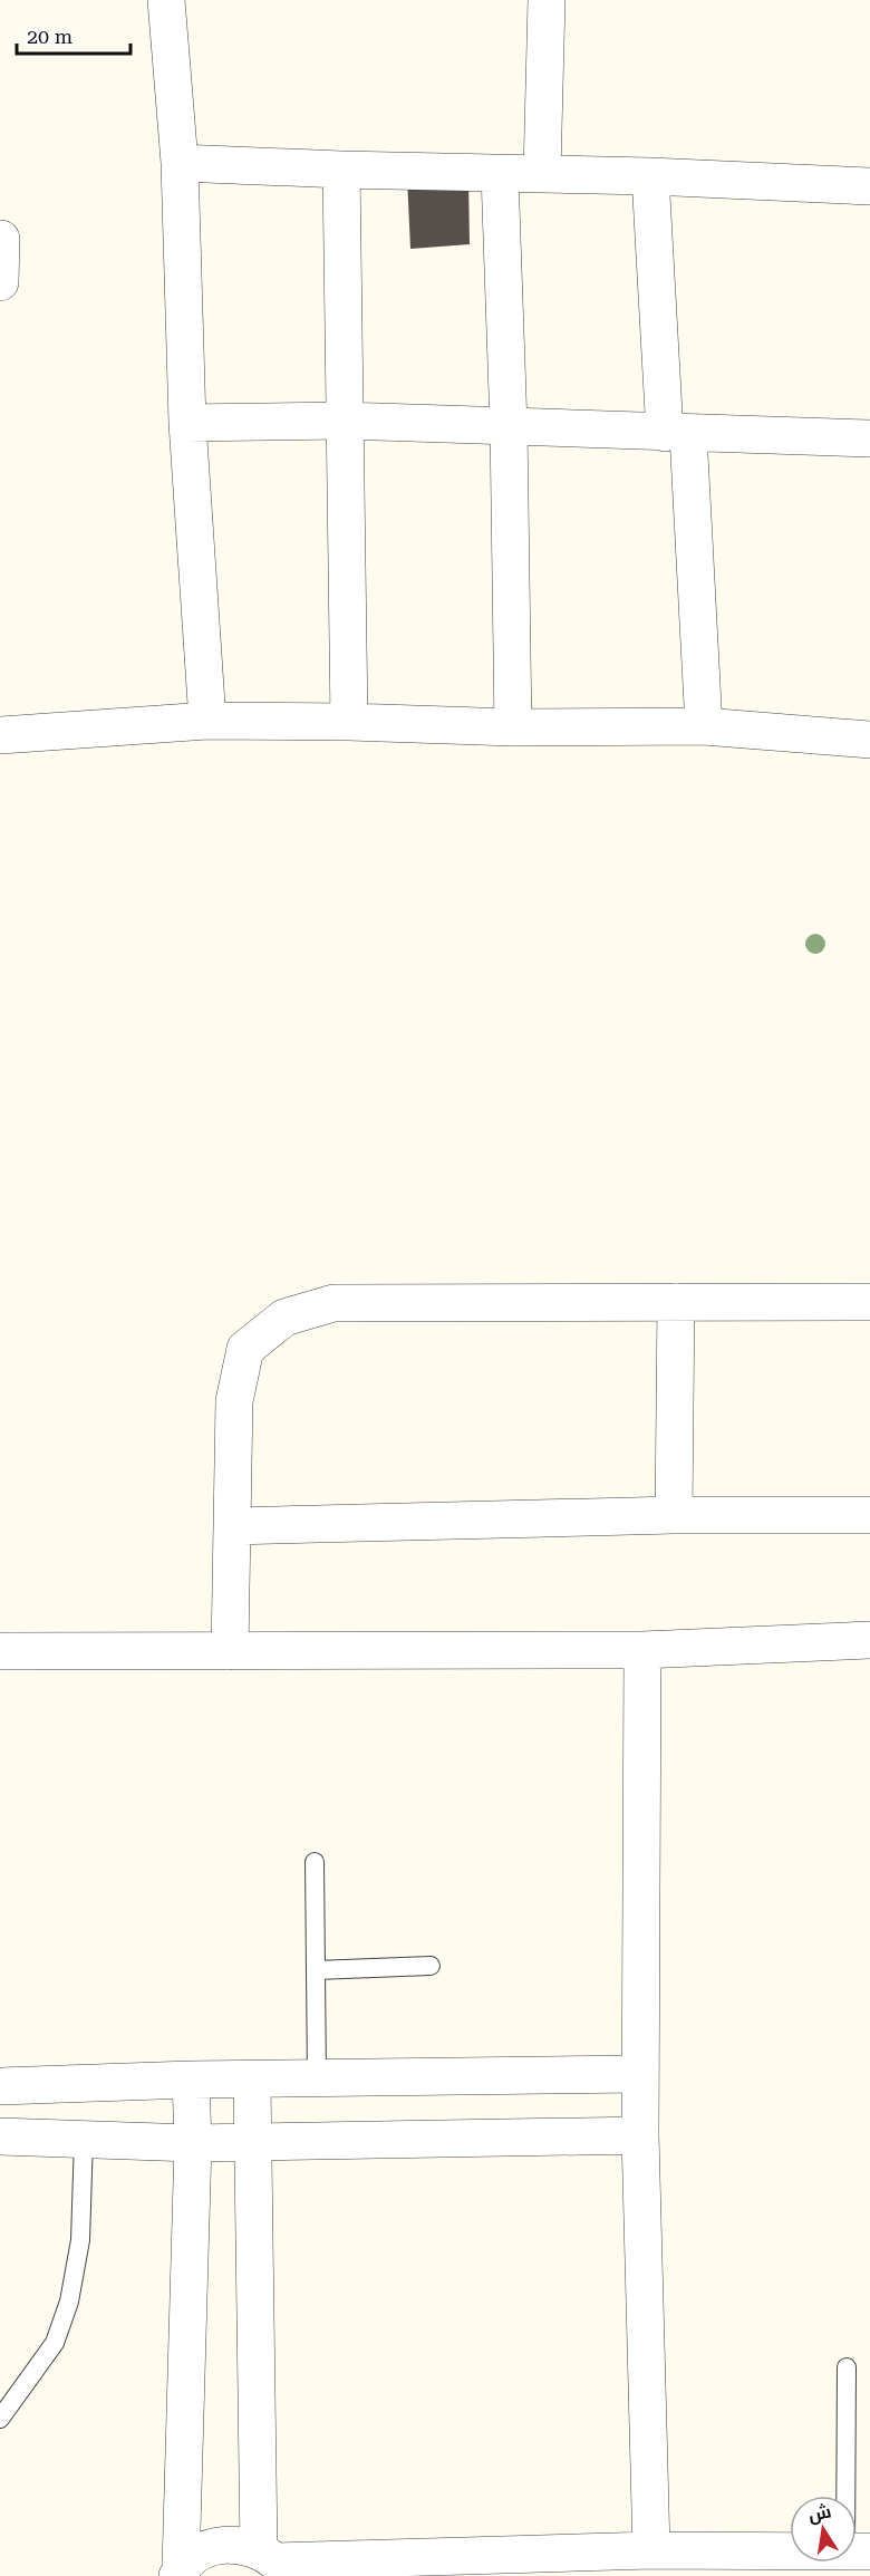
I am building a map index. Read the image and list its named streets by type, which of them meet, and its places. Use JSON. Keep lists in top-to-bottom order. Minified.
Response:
{"scale_bar":"20 m","north":"top"}
